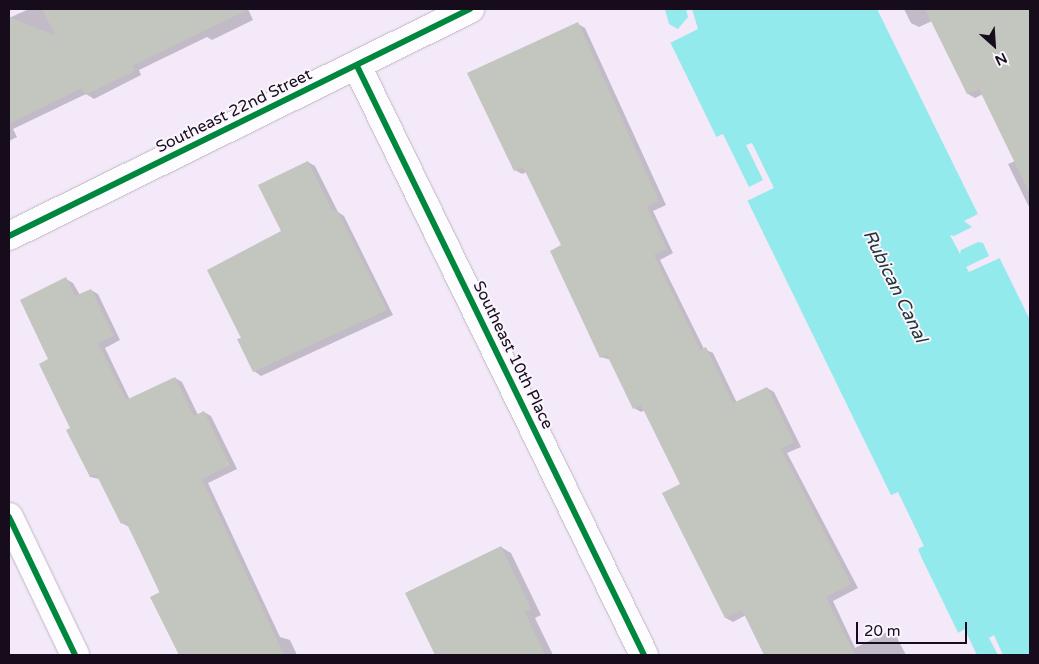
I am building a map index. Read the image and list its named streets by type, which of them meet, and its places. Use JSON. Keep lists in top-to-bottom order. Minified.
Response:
{"streets":{"street":["Southeast 22nd Street","Southeast 10th Place"]},"crossings":[["Southeast 22nd Street","Southeast 10th Place"]],"water":["Rubican Canal"],"scale_bar":"20 m","north":"bottom right"}
